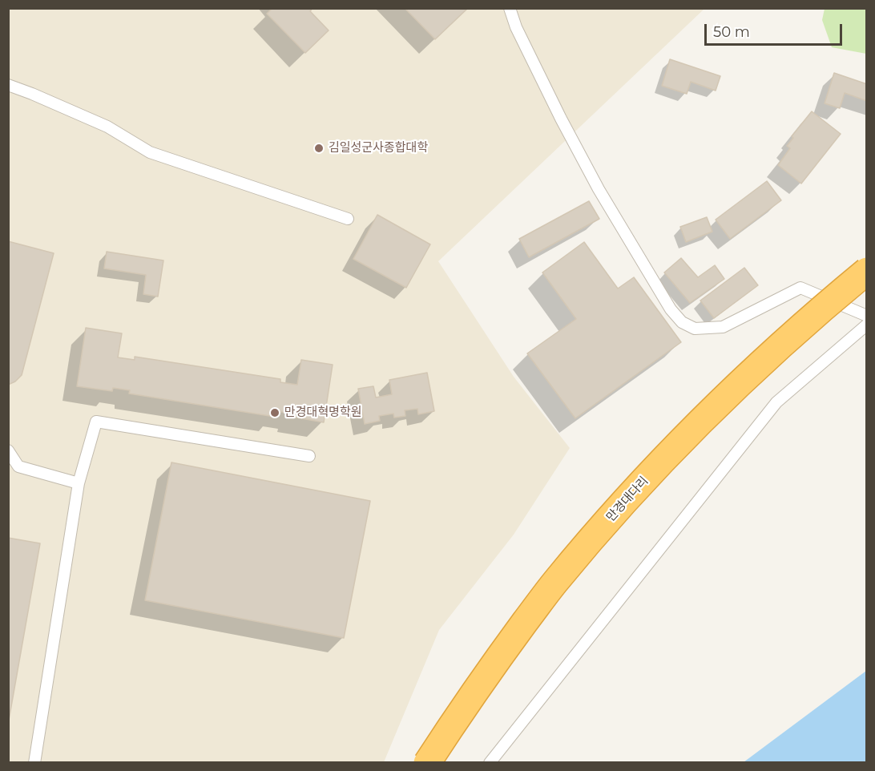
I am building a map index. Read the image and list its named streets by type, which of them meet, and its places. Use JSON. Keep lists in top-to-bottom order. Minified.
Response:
{"streets":{"highway":["만경대다리"]},"places":["김일성군사종합대학","만경대혁명학원"],"scale_bar":"50 m"}
